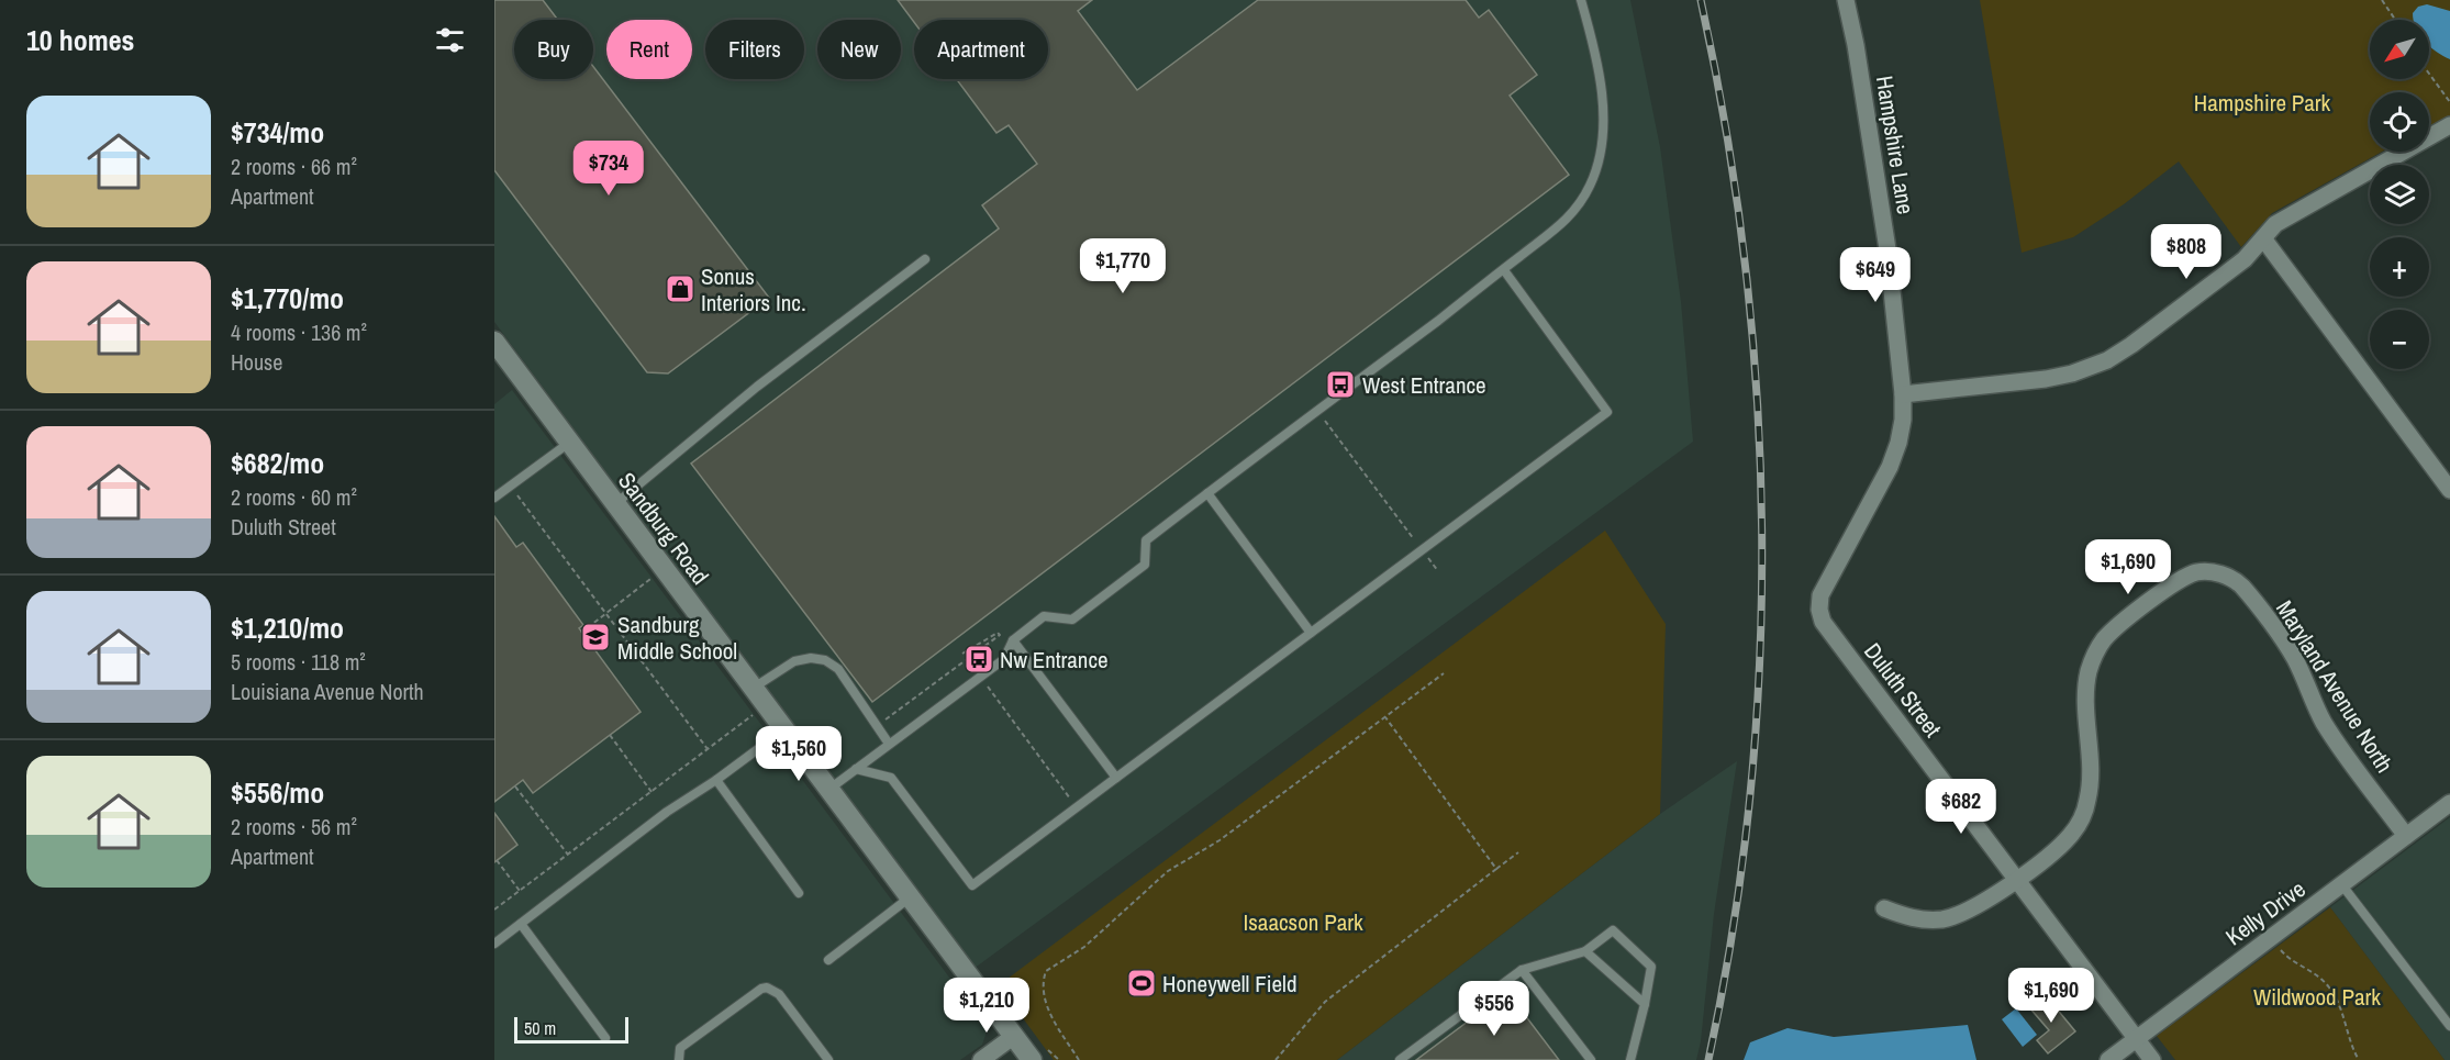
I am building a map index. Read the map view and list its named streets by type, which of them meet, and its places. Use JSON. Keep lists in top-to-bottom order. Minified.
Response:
{"streets":{"street":["Hampshire Lane","Sandburg Road","Maryland Avenue North","Duluth Street","Kelly Drive"]},"crossings":[["Hampshire Lane","Duluth Street"],["Maryland Avenue North","Duluth Street"],["Maryland Avenue North","Kelly Drive"],["Duluth Street","Kelly Drive"]],"parks":["Hampshire Park","Isaacson Park","Wildwood Park"],"places":{"shop":["Sonus Interiors Inc."],"bus stop":["West Entrance","Nw Entrance"],"school or university":["Sandburg Middle School"],"sports":["Honeywell Field"]},"scale_bar":"50 m","north":"bottom left","page":{"heading":"10 homes","map_buttons":["+","−"],"chip":["Buy","Rent","Filters","New","Apartment"],"list":[{"name":"$734/mo","note":"2 rooms · 66 m² · Apartment"},{"name":"$1,770/mo","note":"4 rooms · 136 m² · House"},{"name":"$682/mo","note":"2 rooms · 60 m² · Duluth Street"},{"name":"$1,210/mo","note":"5 rooms · 118 m² · Louisiana Avenue North"},{"name":"$556/mo","note":"2 rooms · 56 m² · Apartment"}],"price":["$734","$808","$1,770","$649","$1,690","$1,560","$682","$1,690","$1,210","$556"],"scale":"50 m"}}
